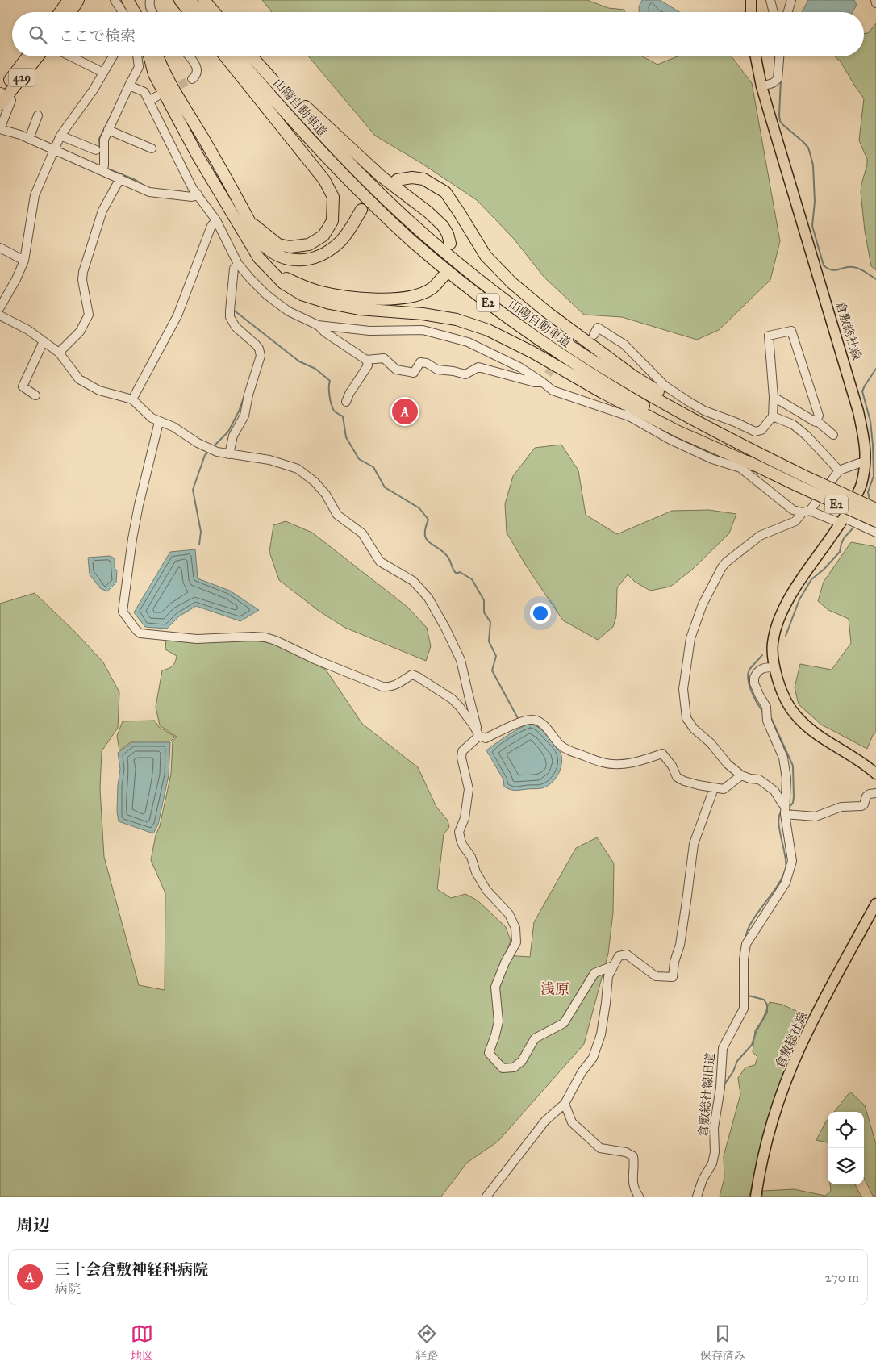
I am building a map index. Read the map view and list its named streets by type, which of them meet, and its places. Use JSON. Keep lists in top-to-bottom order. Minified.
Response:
{"streets":{"highway":["429","山陽自動車道","E2"],"main road":["倉敷総社線"],"street":["倉敷総社線旧道"]},"crossings":[["倉敷総社線","倉敷総社線旧道"]],"districts":["浅原"],"page":{"search":"ここで検索","pins":"A","heading":"周辺","list":[{"mark":"A","name":"三十会倉敷神経科病院","note":"病院","value":"270 m"}],"nav":["地図","経路","保存済み"]}}
